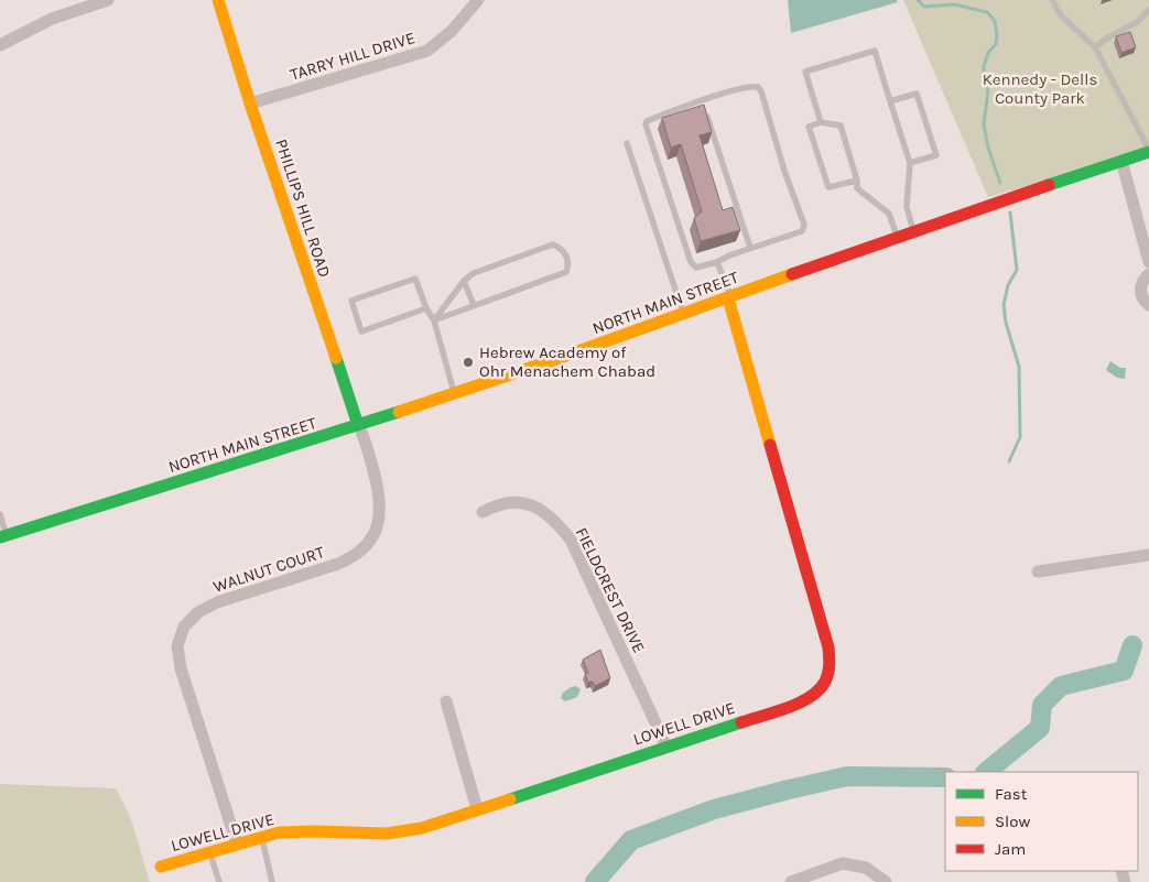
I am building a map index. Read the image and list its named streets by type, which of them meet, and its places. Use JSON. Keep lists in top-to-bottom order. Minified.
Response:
{"streets":{"street":["TARRY HILL DRIVE","PHILLIPS HILL ROAD","NORTH MAIN STREET","WALNUT COURT","FIELDCREST DRIVE","LOWELL DRIVE"]},"crossings":[["TARRY HILL DRIVE","PHILLIPS HILL ROAD"],["PHILLIPS HILL ROAD","NORTH MAIN STREET"],["PHILLIPS HILL ROAD","WALNUT COURT"],["NORTH MAIN STREET","WALNUT COURT"],["NORTH MAIN STREET","LOWELL DRIVE"],["WALNUT COURT","LOWELL DRIVE"],["FIELDCREST DRIVE","LOWELL DRIVE"]],"parks":["Kennedy - Dells County Park"],"places":["Hebrew Academy of Ohr Menachem Chabad"],"legend":["Fast","Slow","Jam"]}
